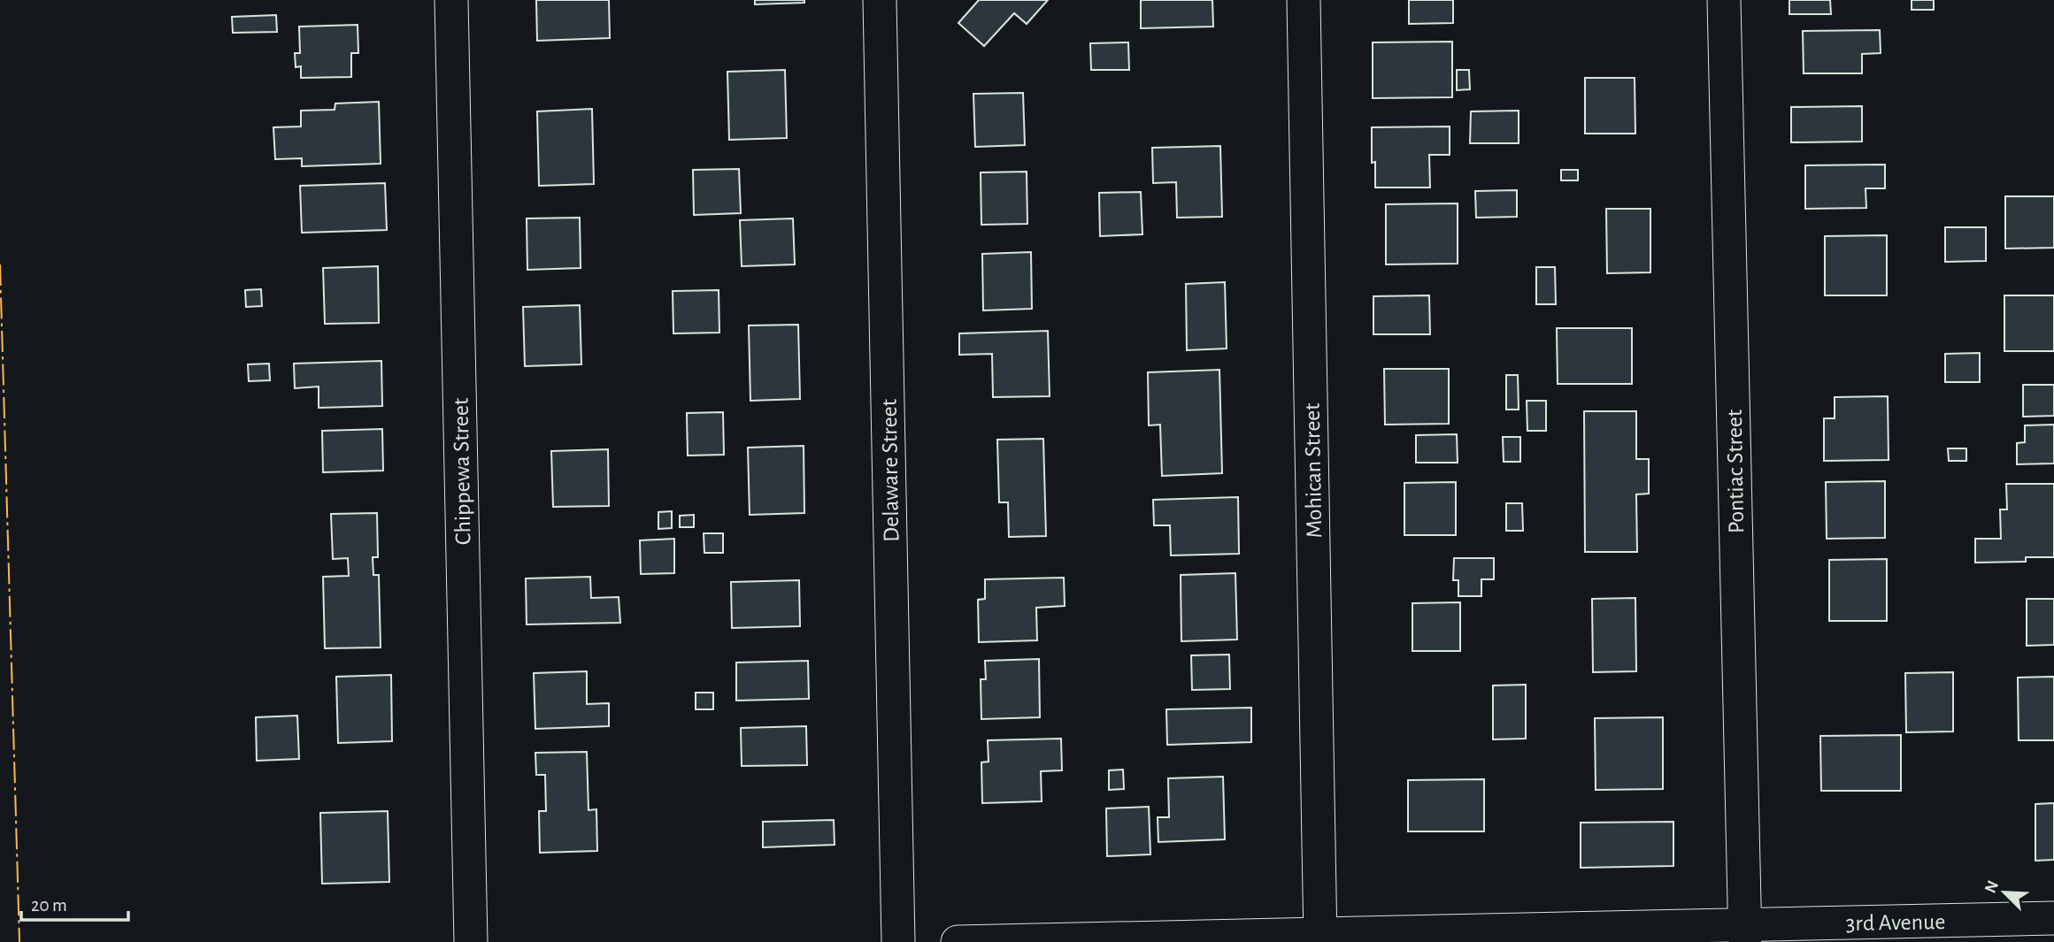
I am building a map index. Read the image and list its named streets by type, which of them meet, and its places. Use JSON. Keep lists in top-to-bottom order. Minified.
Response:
{"streets":{"street":["Delaware Street","Mohican Street","Chippewa Street","Pontiac Street","3rd Avenue"]},"crossings":[["Mohican Street","3rd Avenue"],["Pontiac Street","3rd Avenue"]],"scale_bar":"20 m","north":"top left"}
